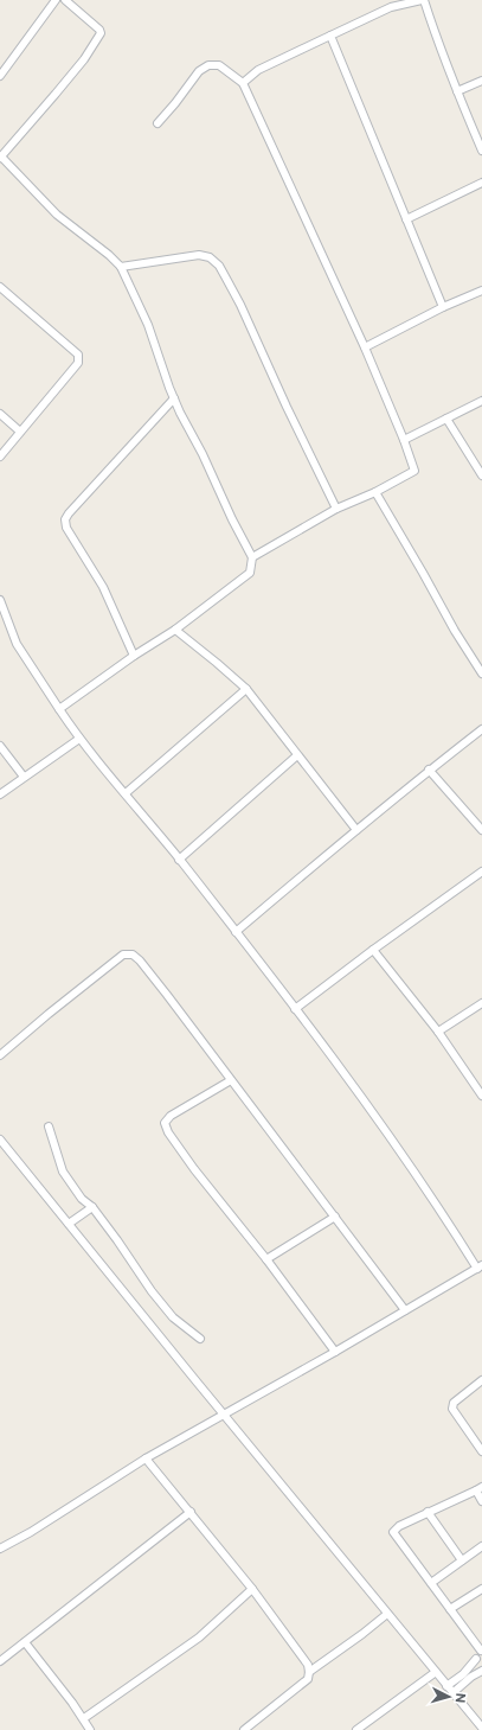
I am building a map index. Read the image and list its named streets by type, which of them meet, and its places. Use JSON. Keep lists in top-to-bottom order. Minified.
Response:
{"north":"right"}
